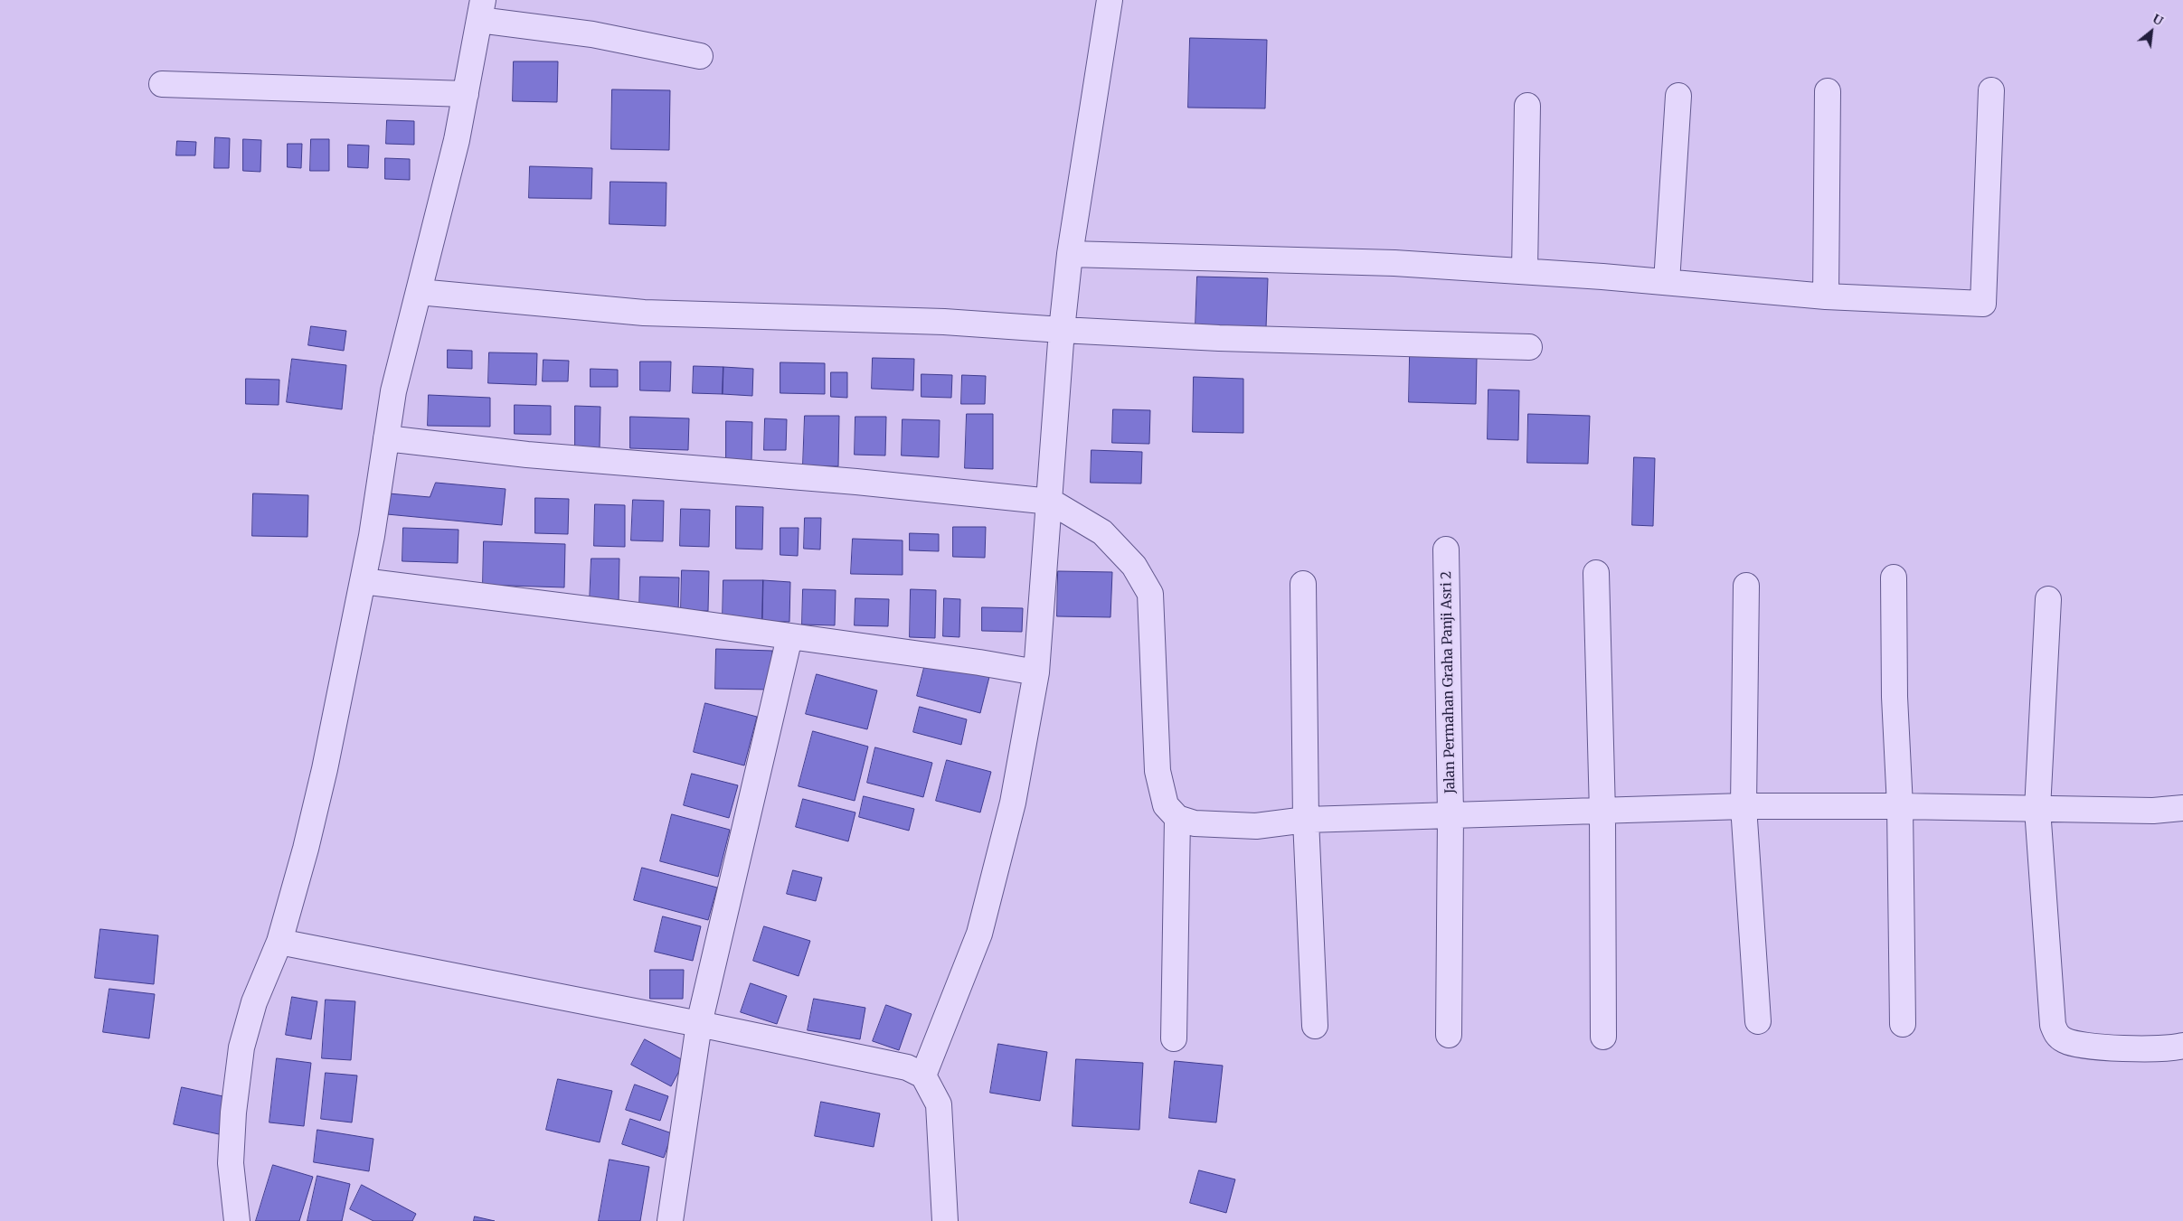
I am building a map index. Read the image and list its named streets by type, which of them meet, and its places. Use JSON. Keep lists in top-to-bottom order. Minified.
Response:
{"streets":{"street":["Jalan Permahan Graha Panji Asri 2"]},"north":"top right"}
